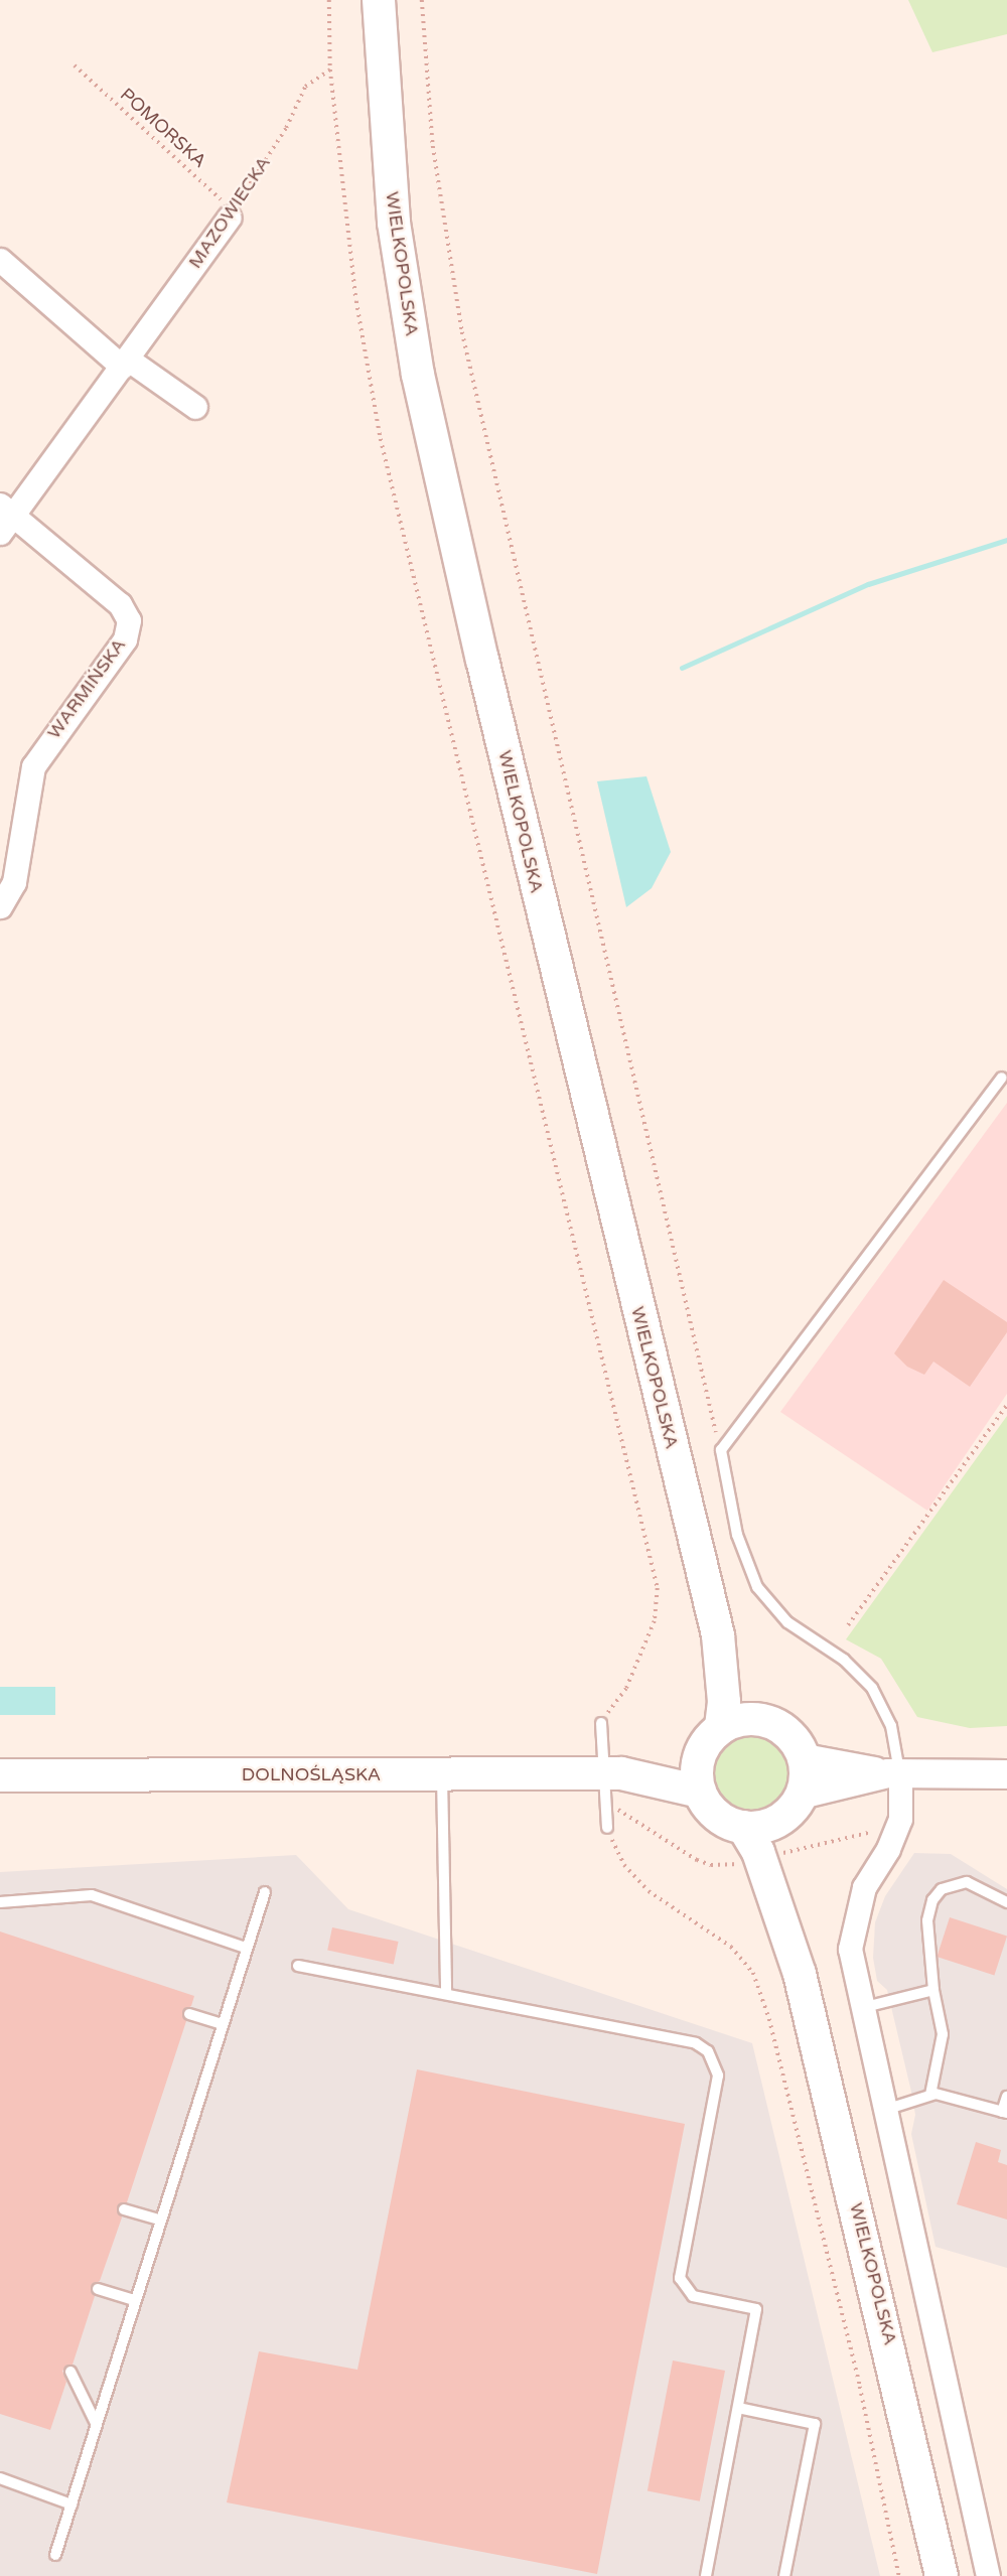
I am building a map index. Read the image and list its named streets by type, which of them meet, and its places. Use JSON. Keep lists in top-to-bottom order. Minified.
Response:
{"streets":{"main road":["WIELKOPOLSKA","DOLNOŚLĄSKA"],"street":["MAZOWIECKA","WARMIŃSKA"],"path":["POMORSKA"]},"crossings":[["POMORSKA","MAZOWIECKA"],["MAZOWIECKA","WARMIŃSKA"],["WIELKOPOLSKA","DOLNOŚLĄSKA"]]}
